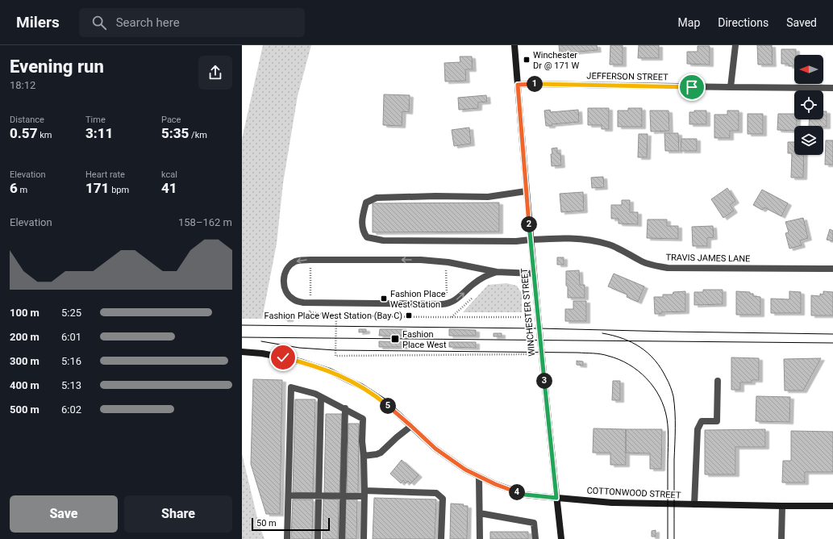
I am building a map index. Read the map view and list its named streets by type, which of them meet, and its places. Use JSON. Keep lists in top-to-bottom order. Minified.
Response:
{"streets":{"street":["JEFFERSON STREET","TRAVIS JAMES LANE","WINCHESTER STREET","COTTONWOOD STREET"]},"crossings":[["JEFFERSON STREET","WINCHESTER STREET"],["TRAVIS JAMES LANE","WINCHESTER STREET"],["WINCHESTER STREET","COTTONWOOD STREET"]],"places":{"transit":["Winchester Dr @ 171 W","Fashion Place West Station","Fashion Place West Station (Bay C)","Fashion Place West"]},"scale_bar":"50 m","north":"left","page":{"header":"Milers","search":"Search here","nav":["Map","Directions","Saved"],"heading":["Evening run","18:12"],"pins":["1","2","3","5","4"],"stats":[["Distance","0.57 km"],["Time","3:11"],["Pace","5:35 /km"],["Elevation","6 m"],["Heart rate","171 bpm"],["kcal","41"]],"chart":["Elevation","158–162 m"],"list":[{"name":"100 m","note":"5:25"},{"name":"200 m","note":"6:01"},{"name":"300 m","note":"5:16"},{"name":"400 m","note":"5:13"},{"name":"500 m","note":"6:02"}],"buttons":["Save","Share"],"scale":"50 m"}}
